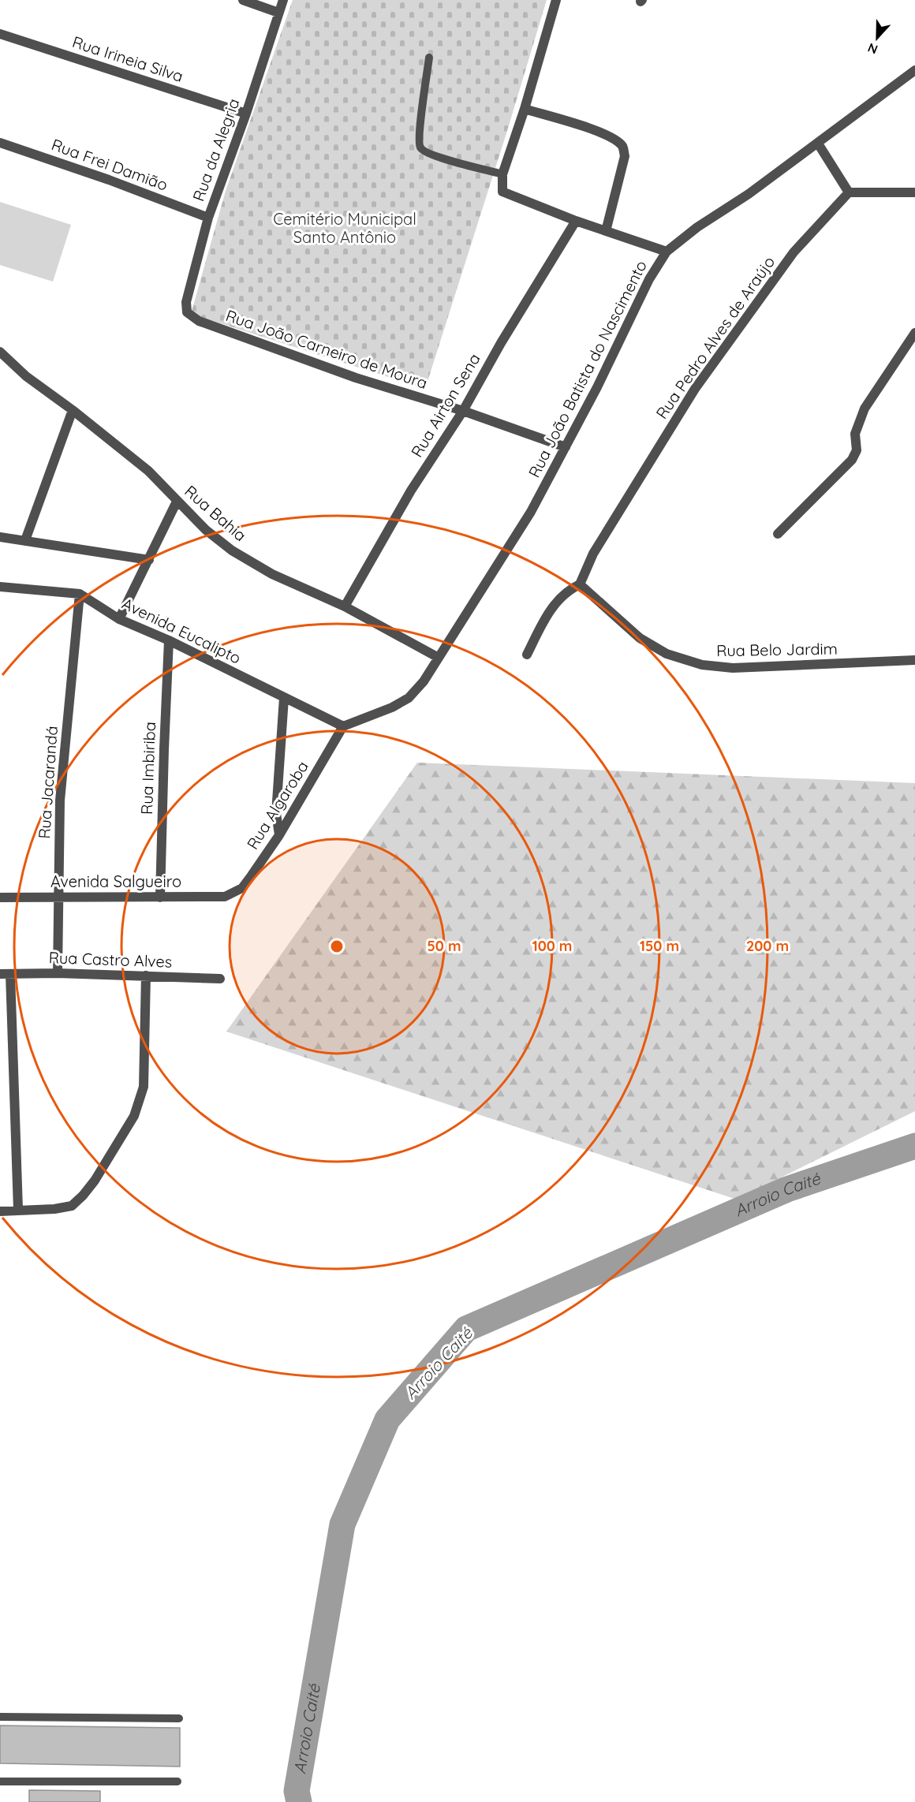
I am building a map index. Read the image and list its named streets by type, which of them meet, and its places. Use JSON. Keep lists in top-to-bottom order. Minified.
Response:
{"streets":{"street":["Rua Irineia Silva","Rua da Alegria","Rua Frei Damião","Rua Pedro Alves de Araújo","Rua João Carneiro de Moura","Rua João Batista do Nascimento","Rua Airton Sena","Rua Bahia","Avenida Eucalipto","Rua Belo Jardim","Rua Imbiriba","Rua Jacarandá","Rua Algaroba","Avenida Salgueiro","Rua Castro Alves"]},"crossings":[["Rua Irineia Silva","Rua da Alegria"],["Rua da Alegria","Rua Frei Damião"],["Rua da Alegria","Rua João Carneiro de Moura"],["Rua Pedro Alves de Araújo","Rua Belo Jardim"],["Rua João Carneiro de Moura","Rua João Batista do Nascimento"],["Rua João Carneiro de Moura","Rua Airton Sena"],["Rua João Batista do Nascimento","Rua Bahia"],["Rua João Batista do Nascimento","Avenida Eucalipto"],["Rua João Batista do Nascimento","Rua Algaroba"],["Rua Airton Sena","Rua Bahia"],["Avenida Eucalipto","Rua Imbiriba"],["Avenida Eucalipto","Rua Jacarandá"],["Avenida Eucalipto","Rua Algaroba"],["Rua Imbiriba","Avenida Salgueiro"],["Rua Jacarandá","Avenida Salgueiro"],["Rua Jacarandá","Rua Castro Alves"],["Rua Algaroba","Avenida Salgueiro"]],"water":["Arroio Caité"],"parks":["Cemitério Municipal Santo Antônio"],"north":"bottom","rings":["50 m","100 m","150 m","200 m"]}
